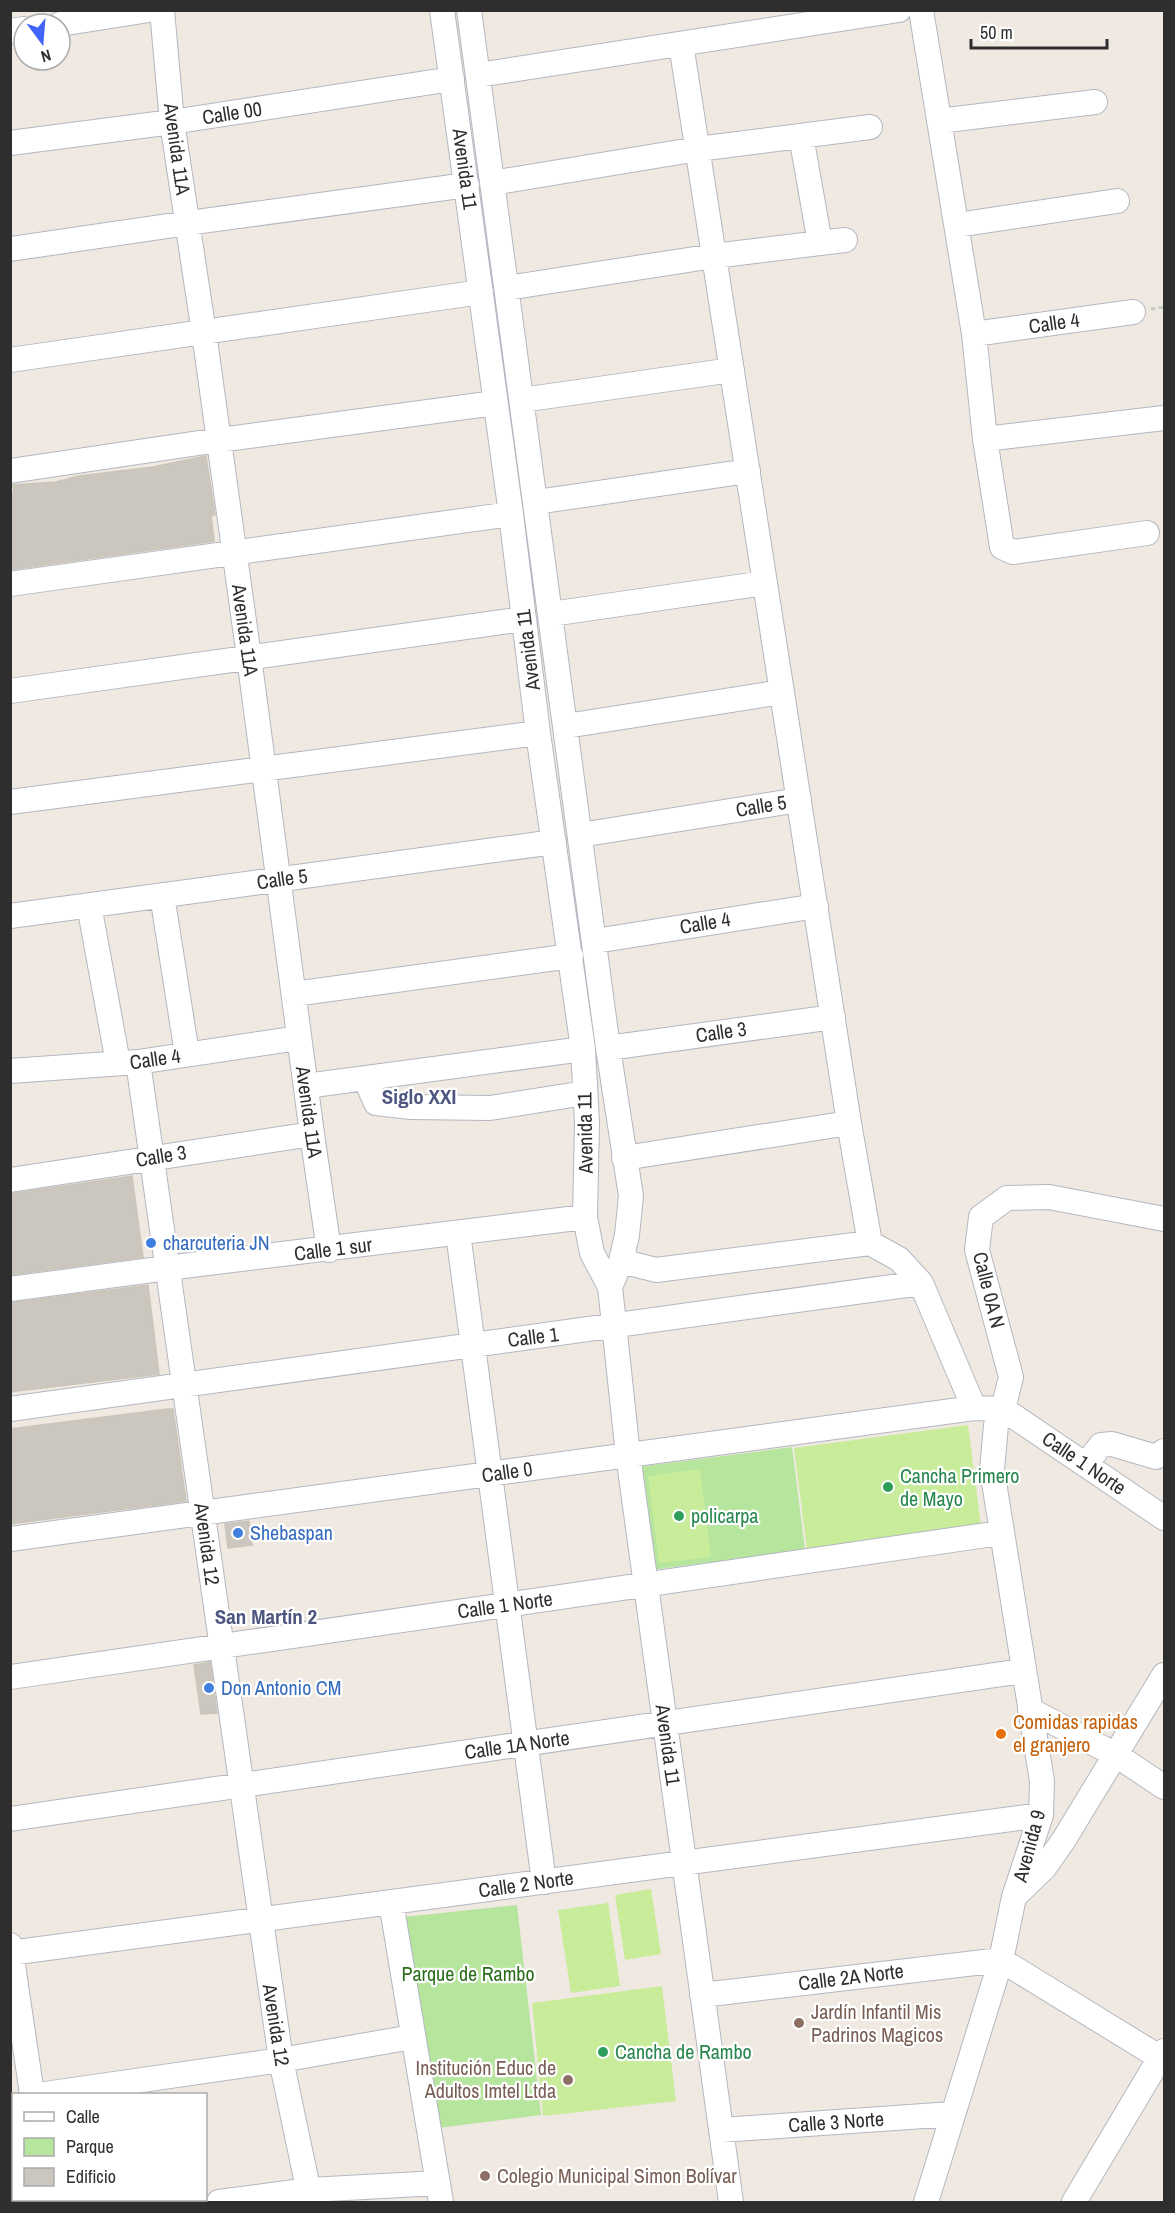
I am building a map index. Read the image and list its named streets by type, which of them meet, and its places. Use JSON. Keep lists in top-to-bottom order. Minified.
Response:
{"streets":{"street":["Calle 00","Avenida 11A","Avenida 11","Calle 4","Calle 5","Calle 3","Calle 1 sur","Calle 0A N","Calle 1","Calle 1 Norte","Calle 0","Avenida 12","Calle 1A Norte","Avenida 9","Calle 2 Norte","Calle 2A Norte","Calle 3 Norte"]},"crossings":[["Calle 00","Avenida 11A"],["Calle 00","Avenida 11"],["Avenida 11A","Calle 4"],["Avenida 11A","Calle 5"],["Avenida 11A","Calle 3"],["Avenida 11A","Calle 1 sur"],["Avenida 11","Calle 4"],["Avenida 11","Calle 5"],["Avenida 11","Calle 3"],["Avenida 11","Calle 1 sur"],["Avenida 11","Calle 1"],["Avenida 11","Calle 1 Norte"],["Avenida 11","Calle 0"],["Avenida 11","Calle 1A Norte"],["Avenida 11","Calle 2 Norte"],["Avenida 11","Calle 2A Norte"],["Avenida 11","Calle 3 Norte"],["Calle 4","Avenida 12"],["Calle 5","Avenida 12"],["Calle 3","Avenida 12"],["Calle 1 sur","Avenida 12"],["Calle 0A N","Calle 1 Norte"],["Calle 0A N","Calle 0"],["Calle 0A N","Avenida 9"],["Calle 1","Avenida 12"],["Calle 1 Norte","Calle 0"],["Calle 1 Norte","Avenida 12"],["Calle 1 Norte","Avenida 9"],["Calle 0","Avenida 12"],["Calle 0","Avenida 9"],["Avenida 12","Calle 1A Norte"],["Avenida 12","Calle 2 Norte"],["Calle 1A Norte","Avenida 9"],["Avenida 9","Calle 2 Norte"],["Avenida 9","Calle 2A Norte"],["Avenida 9","Calle 3 Norte"]],"districts":["Siglo XXI","San Martín 2"],"parks":["Parque de Rambo"],"places":["charcuteria JN","Cancha Primero de Mayo","policarpa","Shebaspan","Don Antonio CM","Comidas rapidas el granjero","Jardín Infantil Mis Padrinos Magicos","Cancha de Rambo","Institución Educ de Adultos Imtel Ltda","Colegio Municipal Simon Bolívar"],"legend":["Calle","Parque","Edificio"],"scale_bar":"50 m","north":"bottom"}
